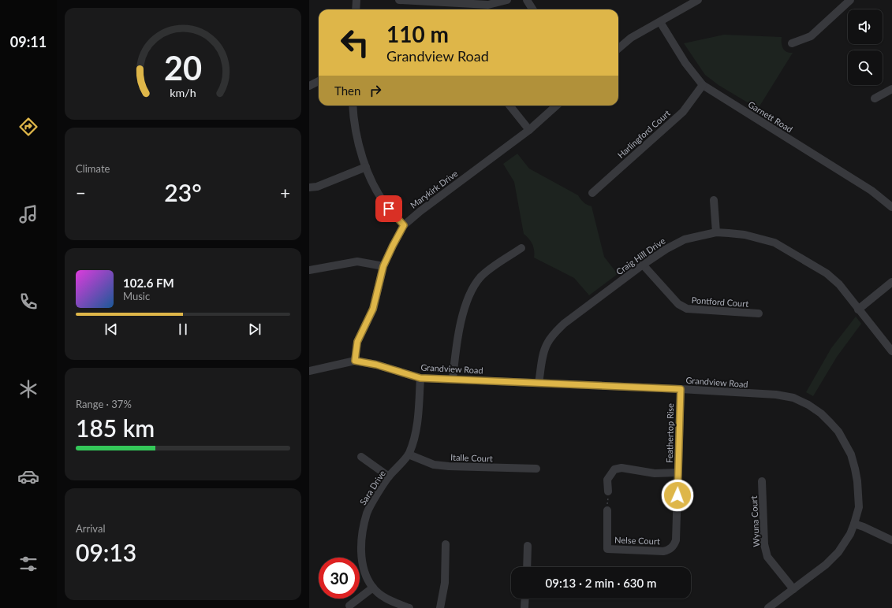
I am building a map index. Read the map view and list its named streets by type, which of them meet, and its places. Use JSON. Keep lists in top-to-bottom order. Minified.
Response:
{"streets":{"street":["Garnett Road","Harlingford Court","Marykirk Drive","Craig Hill Drive","Pontford Court","Grandview Road","Feathertop Rise","Italle Court","Sara Drive","Wyuna Court","Nelse Court"]},"crossings":[["Garnett Road","Harlingford Court"],["Marykirk Drive","Grandview Road"],["Craig Hill Drive","Pontford Court"],["Craig Hill Drive","Grandview Road"],["Grandview Road","Feathertop Rise"],["Grandview Road","Sara Drive"],["Grandview Road","Wyuna Court"],["Feathertop Rise","Nelse Court"],["Italle Court","Sara Drive"]],"page":{"tabs":"09:11","turn":["110 m","Grandview Road"],"then":"Then","tile":["Climate",["Range · 37%","185 km"],["Arrival","09:13"]],"heat":["−","23°","+"],"song":["102.6 FM","Music"],"limit":"30","trip":"09:13 · 2 min · 630 m","gauge":["20","km/h"]}}
